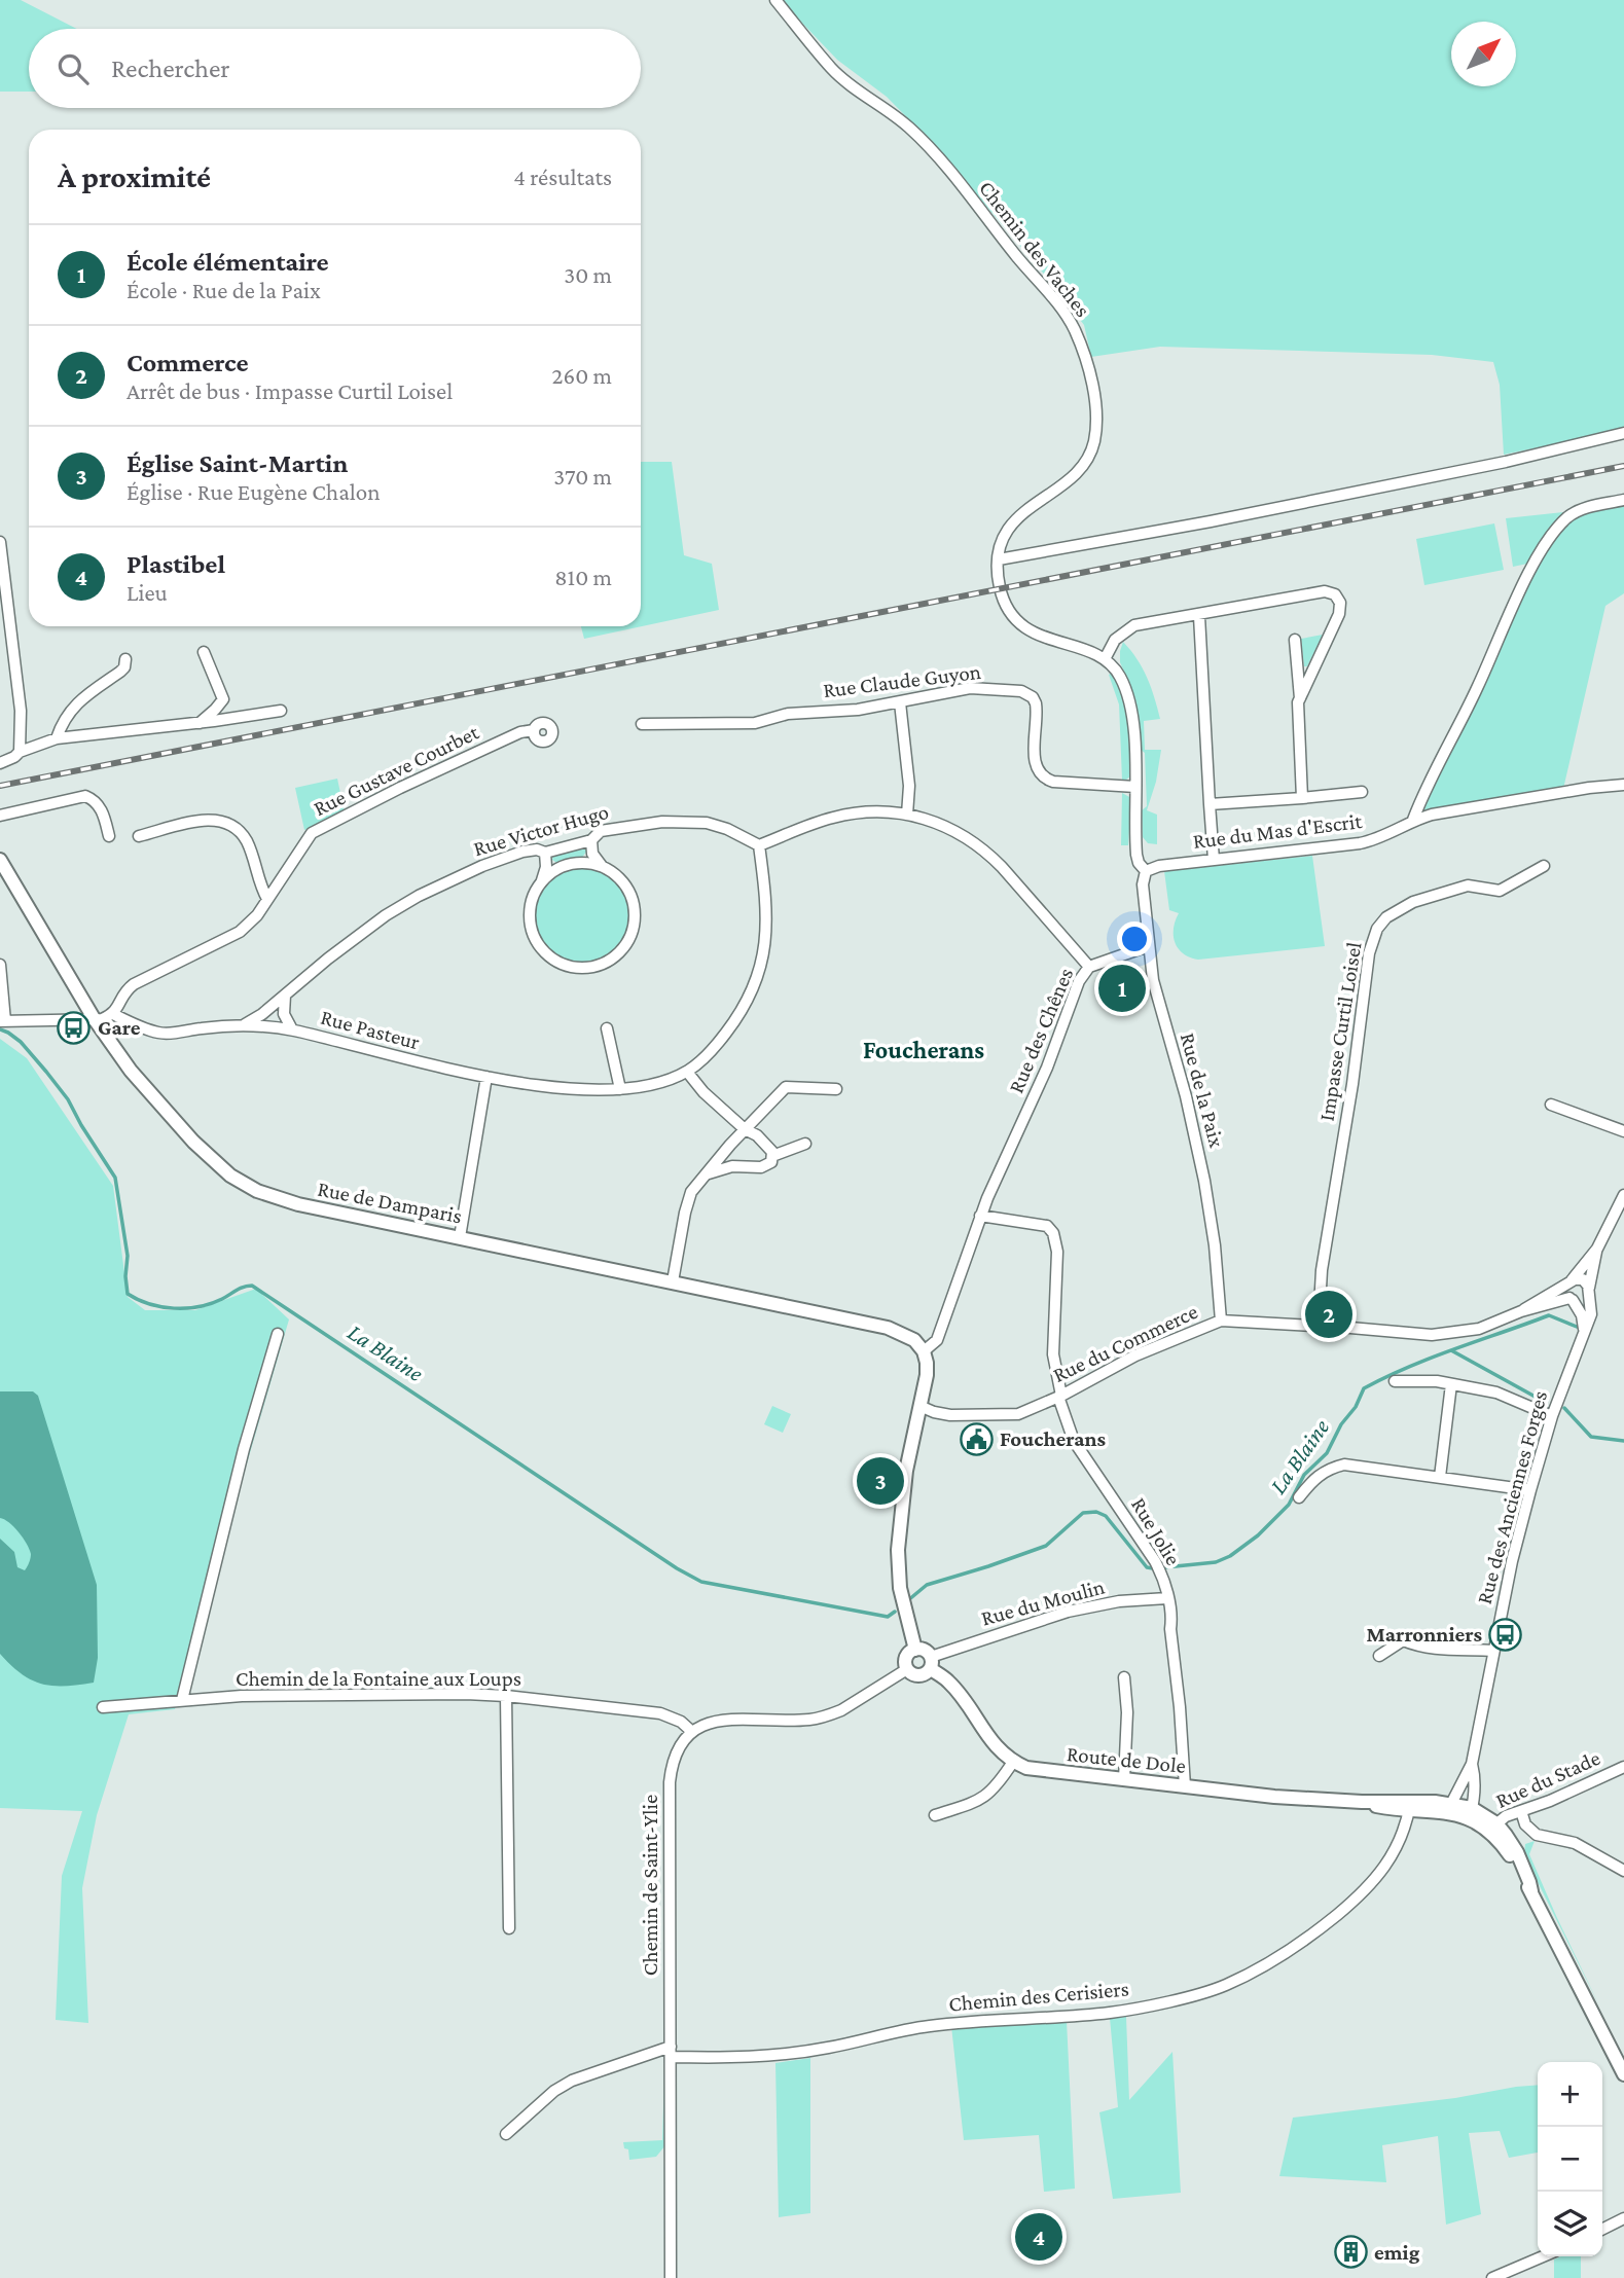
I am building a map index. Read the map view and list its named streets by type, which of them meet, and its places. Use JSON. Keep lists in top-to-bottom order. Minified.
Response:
{"streets":{"main road":["Rue de Damparis","Route de Dole"],"street":["Chemin des Vaches","Rue Claude Guyon","Rue Gustave Courbet","Rue Victor Hugo","Rue du Mas d'Escrit","Rue Pasteur","Rue des Chênes","Impasse Curtil Loisel","Rue de la Paix","Rue du Commerce","Rue des Anciennes Forges","Rue Jolie","Rue du Moulin","Chemin de la Fontaine aux Loups","Rue du Stade","Chemin de Saint-Ylie","Chemin des Cerisiers"]},"crossings":[["Rue Gustave Courbet","Rue Pasteur"],["Rue Victor Hugo","Rue Pasteur"],["Rue Victor Hugo","Rue des Chênes"],["Rue du Mas d'Escrit","Rue de la Paix"],["Rue Pasteur","Rue des Chênes"],["Rue des Chênes","Rue de Damparis"],["Rue des Chênes","Rue Jolie"],["Impasse Curtil Loisel","Rue du Commerce"],["Rue de la Paix","Rue du Commerce"],["Rue du Commerce","Rue des Anciennes Forges"],["Rue du Commerce","Rue Jolie"],["Rue des Anciennes Forges","Route de Dole"],["Rue Jolie","Rue du Moulin"],["Rue Jolie","Route de Dole"],["Chemin de la Fontaine aux Loups","Chemin de Saint-Ylie"],["Route de Dole","Rue du Stade"],["Route de Dole","Chemin des Cerisiers"],["Chemin de Saint-Ylie","Chemin des Cerisiers"]],"districts":["Foucherans"],"water":["La Blaine"],"places":{"bus stop":["Gare","Marronniers"],"public building":["Foucherans"],"building":["emig"]},"north":"top right","page":{"search":"Rechercher","heading":["À proximité","4 résultats"],"list":[{"mark":"1","name":"École élémentaire","note":"École · Rue de la Paix","value":"30 m"},{"mark":"2","name":"Commerce","note":"Arrêt de bus · Impasse Curtil Loisel","value":"260 m"},{"mark":"3","name":"Église Saint-Martin","note":"Église · Rue Eugène Chalon","value":"370 m"},{"mark":"4","name":"Plastibel","note":"Lieu","value":"810 m"}],"pins":["1","2","3","4"],"map_buttons":["+","−"]}}
